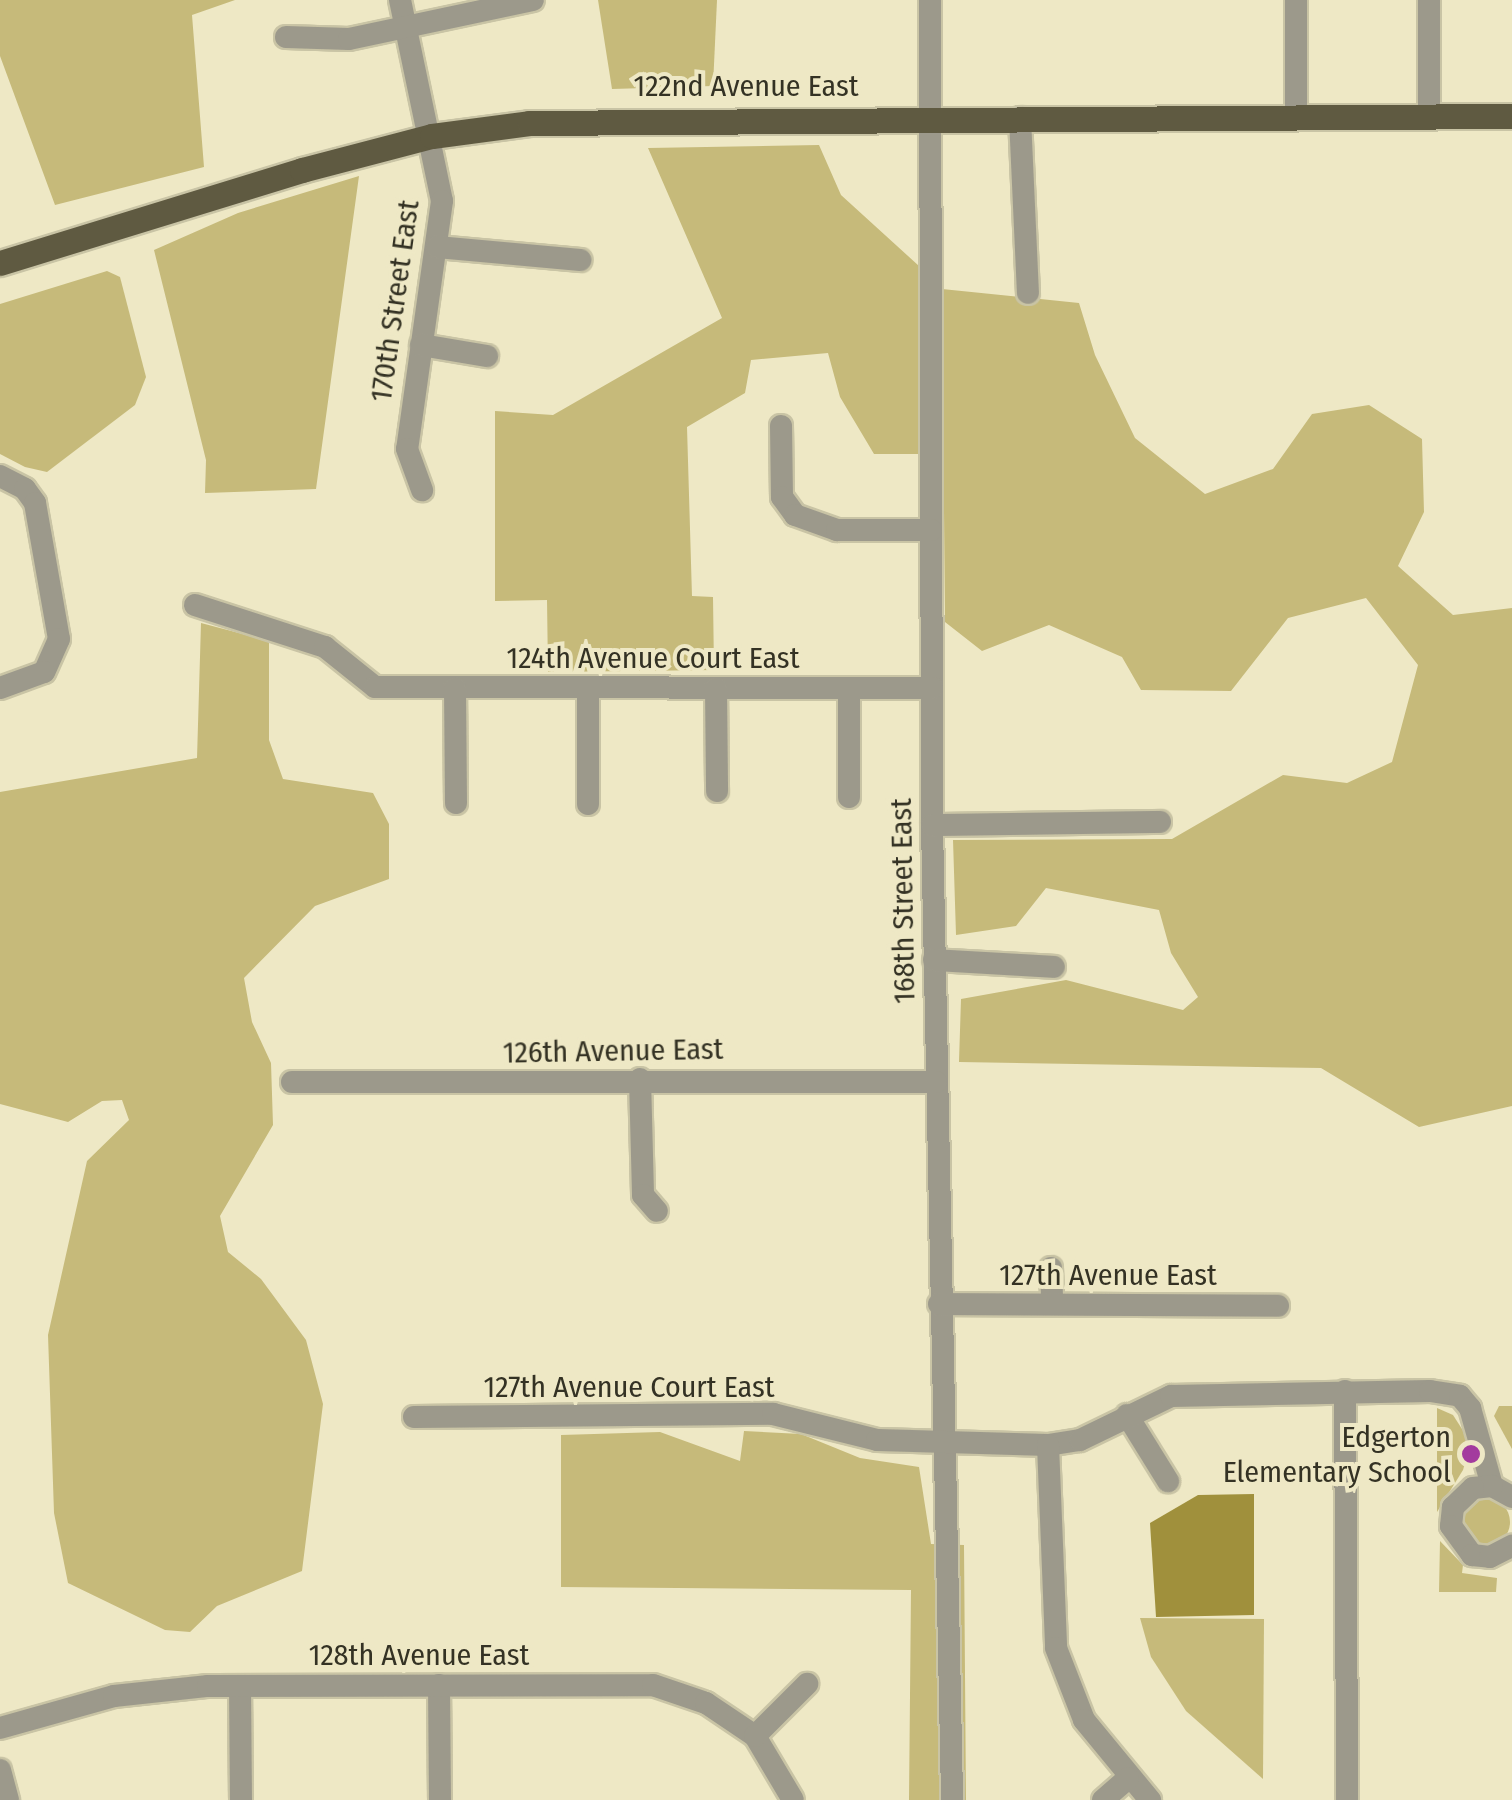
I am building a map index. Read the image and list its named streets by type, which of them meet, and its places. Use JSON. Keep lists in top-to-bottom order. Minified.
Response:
{"streets":{"main road":["122nd Avenue East"],"street":["170th Street East","124th Avenue Court East","168th Street East","126th Avenue East","127th Avenue East","127th Avenue Court East","128th Avenue East"]},"crossings":[["122nd Avenue East","170th Street East"],["122nd Avenue East","168th Street East"],["124th Avenue Court East","168th Street East"],["168th Street East","126th Avenue East"],["168th Street East","127th Avenue East"],["168th Street East","127th Avenue Court East"]],"places":["Edgerton Elementary School"]}
